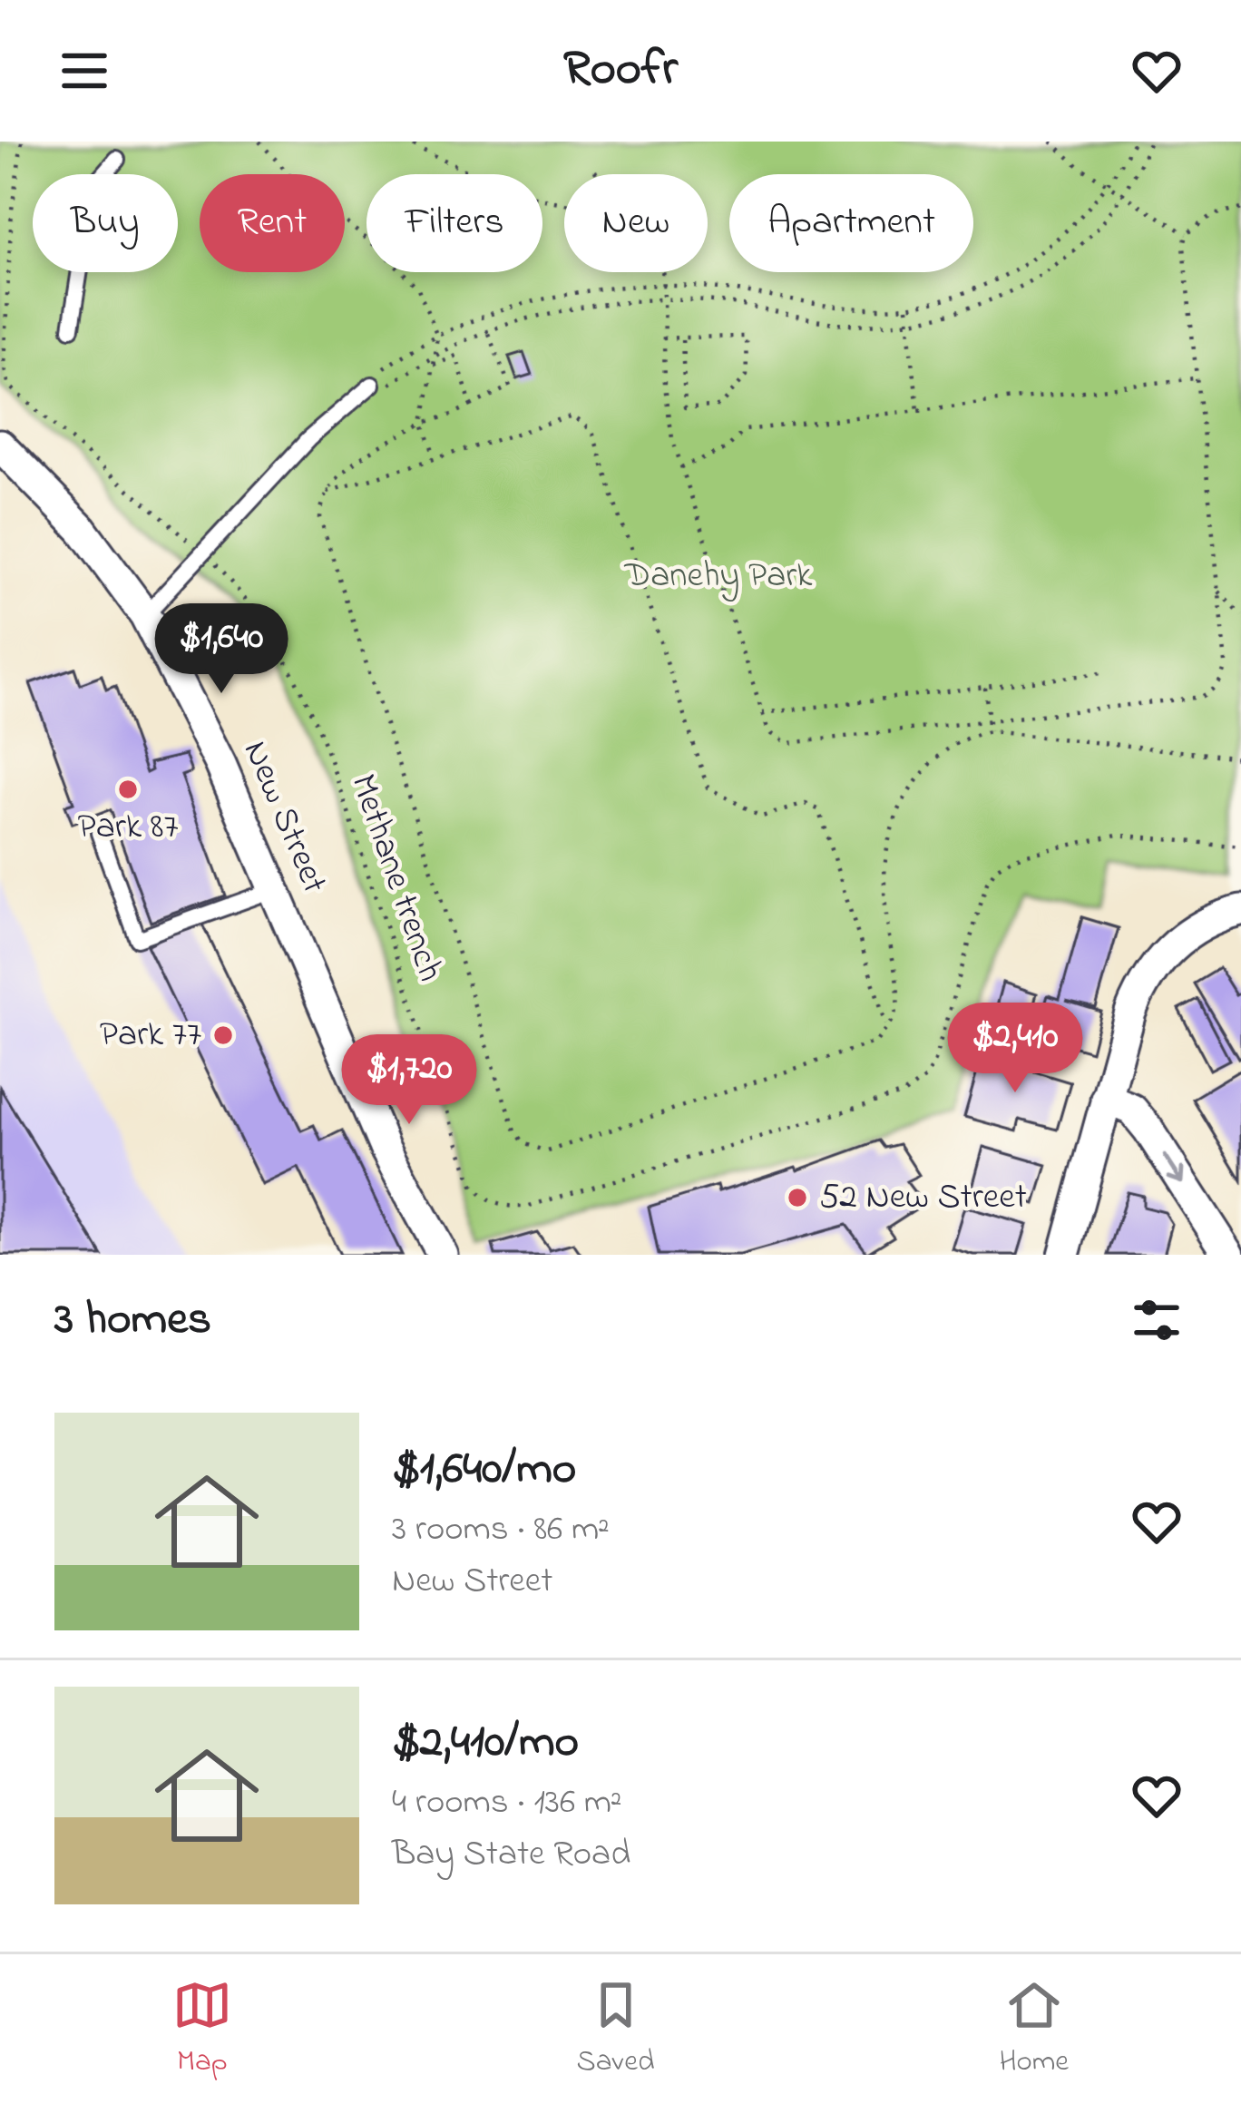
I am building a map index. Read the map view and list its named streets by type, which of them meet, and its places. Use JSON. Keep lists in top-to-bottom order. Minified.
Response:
{"streets":{"street":["New Street"],"path":["Methane trench"]},"parks":["Danehy Park"],"places":["Park 87","Park 77","52 New Street"],"page":{"header":"Roofr","chip":["Buy","Rent","Filters","New","Apartment"],"price":["$1,640","$2,410","$1,720"],"heading":"3 homes","list":[{"name":"$1,640/mo","note":"3 rooms · 86 m² · New Street"},{"name":"$2,410/mo","note":"4 rooms · 136 m² · Bay State Road"}],"tabs":["Map","Saved","Home"]}}
